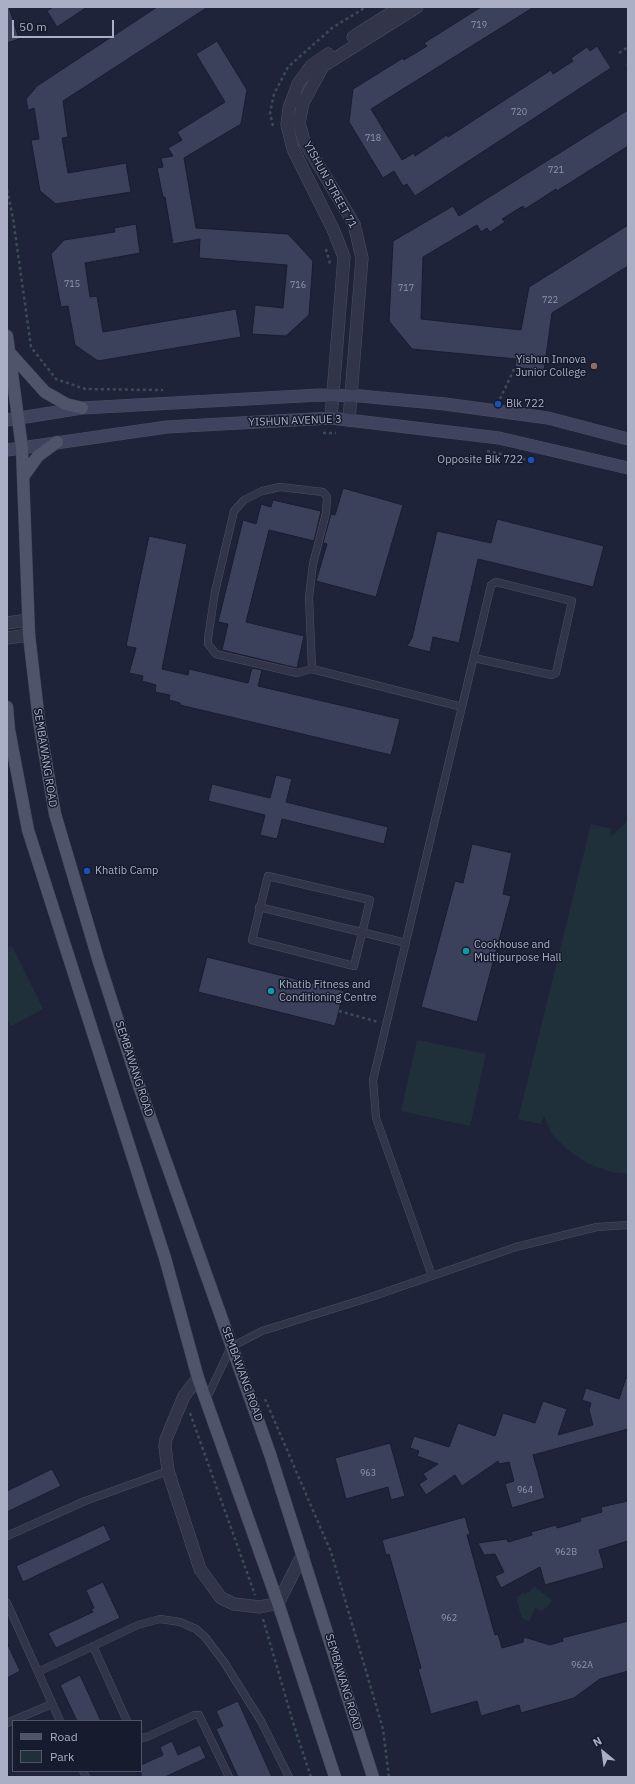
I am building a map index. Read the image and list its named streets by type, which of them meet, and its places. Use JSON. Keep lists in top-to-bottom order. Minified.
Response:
{"streets":{"main road":["YISHUN AVENUE 3","SEMBAWANG ROAD"],"street":["YISHUN STREET 71"]},"crossings":[["YISHUN STREET 71","YISHUN AVENUE 3"],["YISHUN AVENUE 3","SEMBAWANG ROAD"]],"places":["Yishun Innova Junior College","Blk 722","Opposite Blk 722","Khatib Camp","Cookhouse and Multipurpose Hall","Khatib Fitness and Conditioning Centre"],"house_numbers":["719","720","718","721","715","716","717","722","963","964","962B","962","962A"],"legend":["Road","Park"],"scale_bar":"50 m","north":"top left"}
